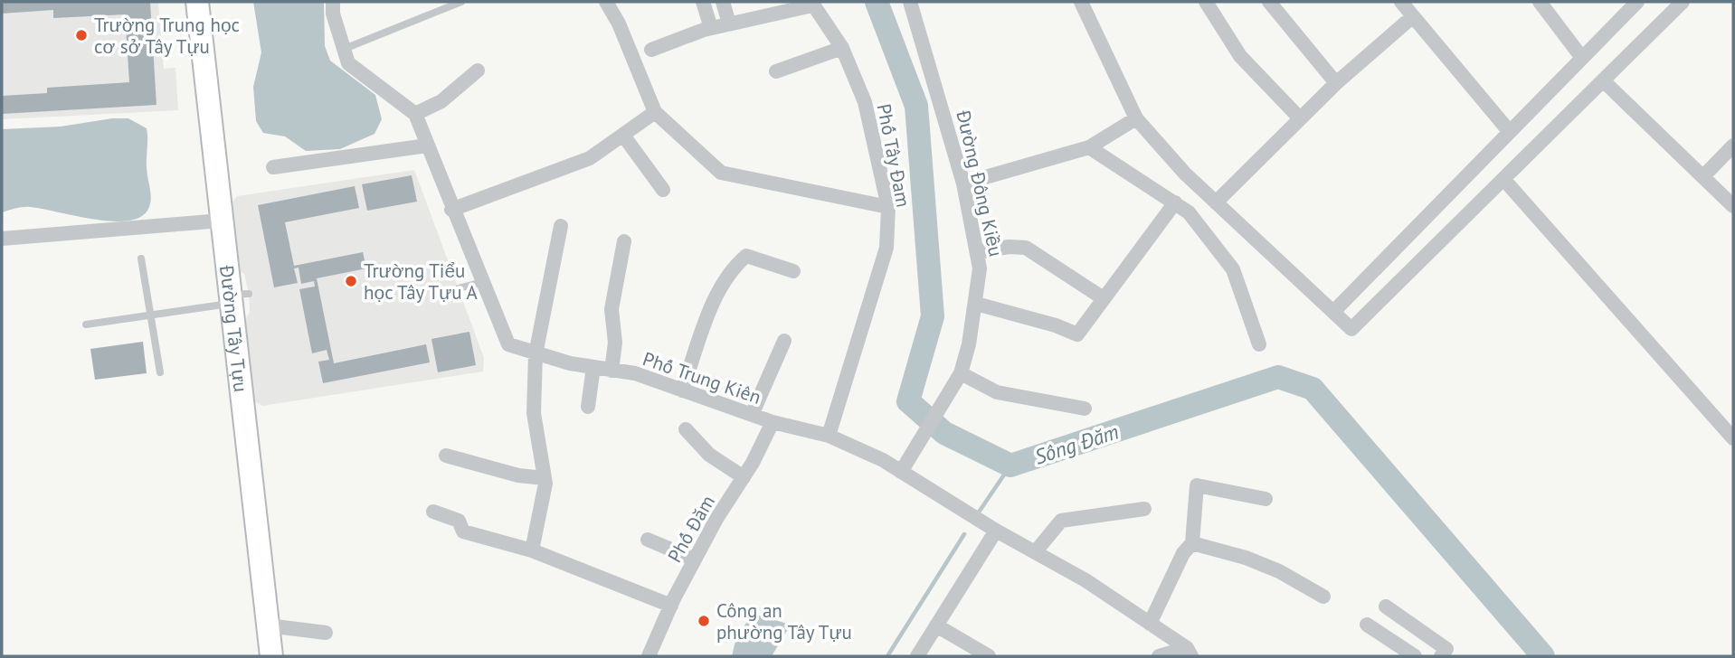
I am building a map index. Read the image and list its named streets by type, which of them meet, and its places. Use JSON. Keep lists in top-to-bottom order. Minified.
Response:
{"streets":{"main road":["Đường Tây Tựu"],"street":["Phố Tây Đam","Đường Đông Kiều","Phố Trung Kiên","Phố Đăm"]},"crossings":[["Phố Tây Đam","Phố Trung Kiên"],["Đường Đông Kiều","Phố Trung Kiên"],["Phố Trung Kiên","Phố Đăm"]],"water":["Sông Đăm"],"places":["Trường Trung học cơ sở Tây Tựu","Trường Tiểu học Tây Tựu A","Công an phường Tây Tựu"]}
